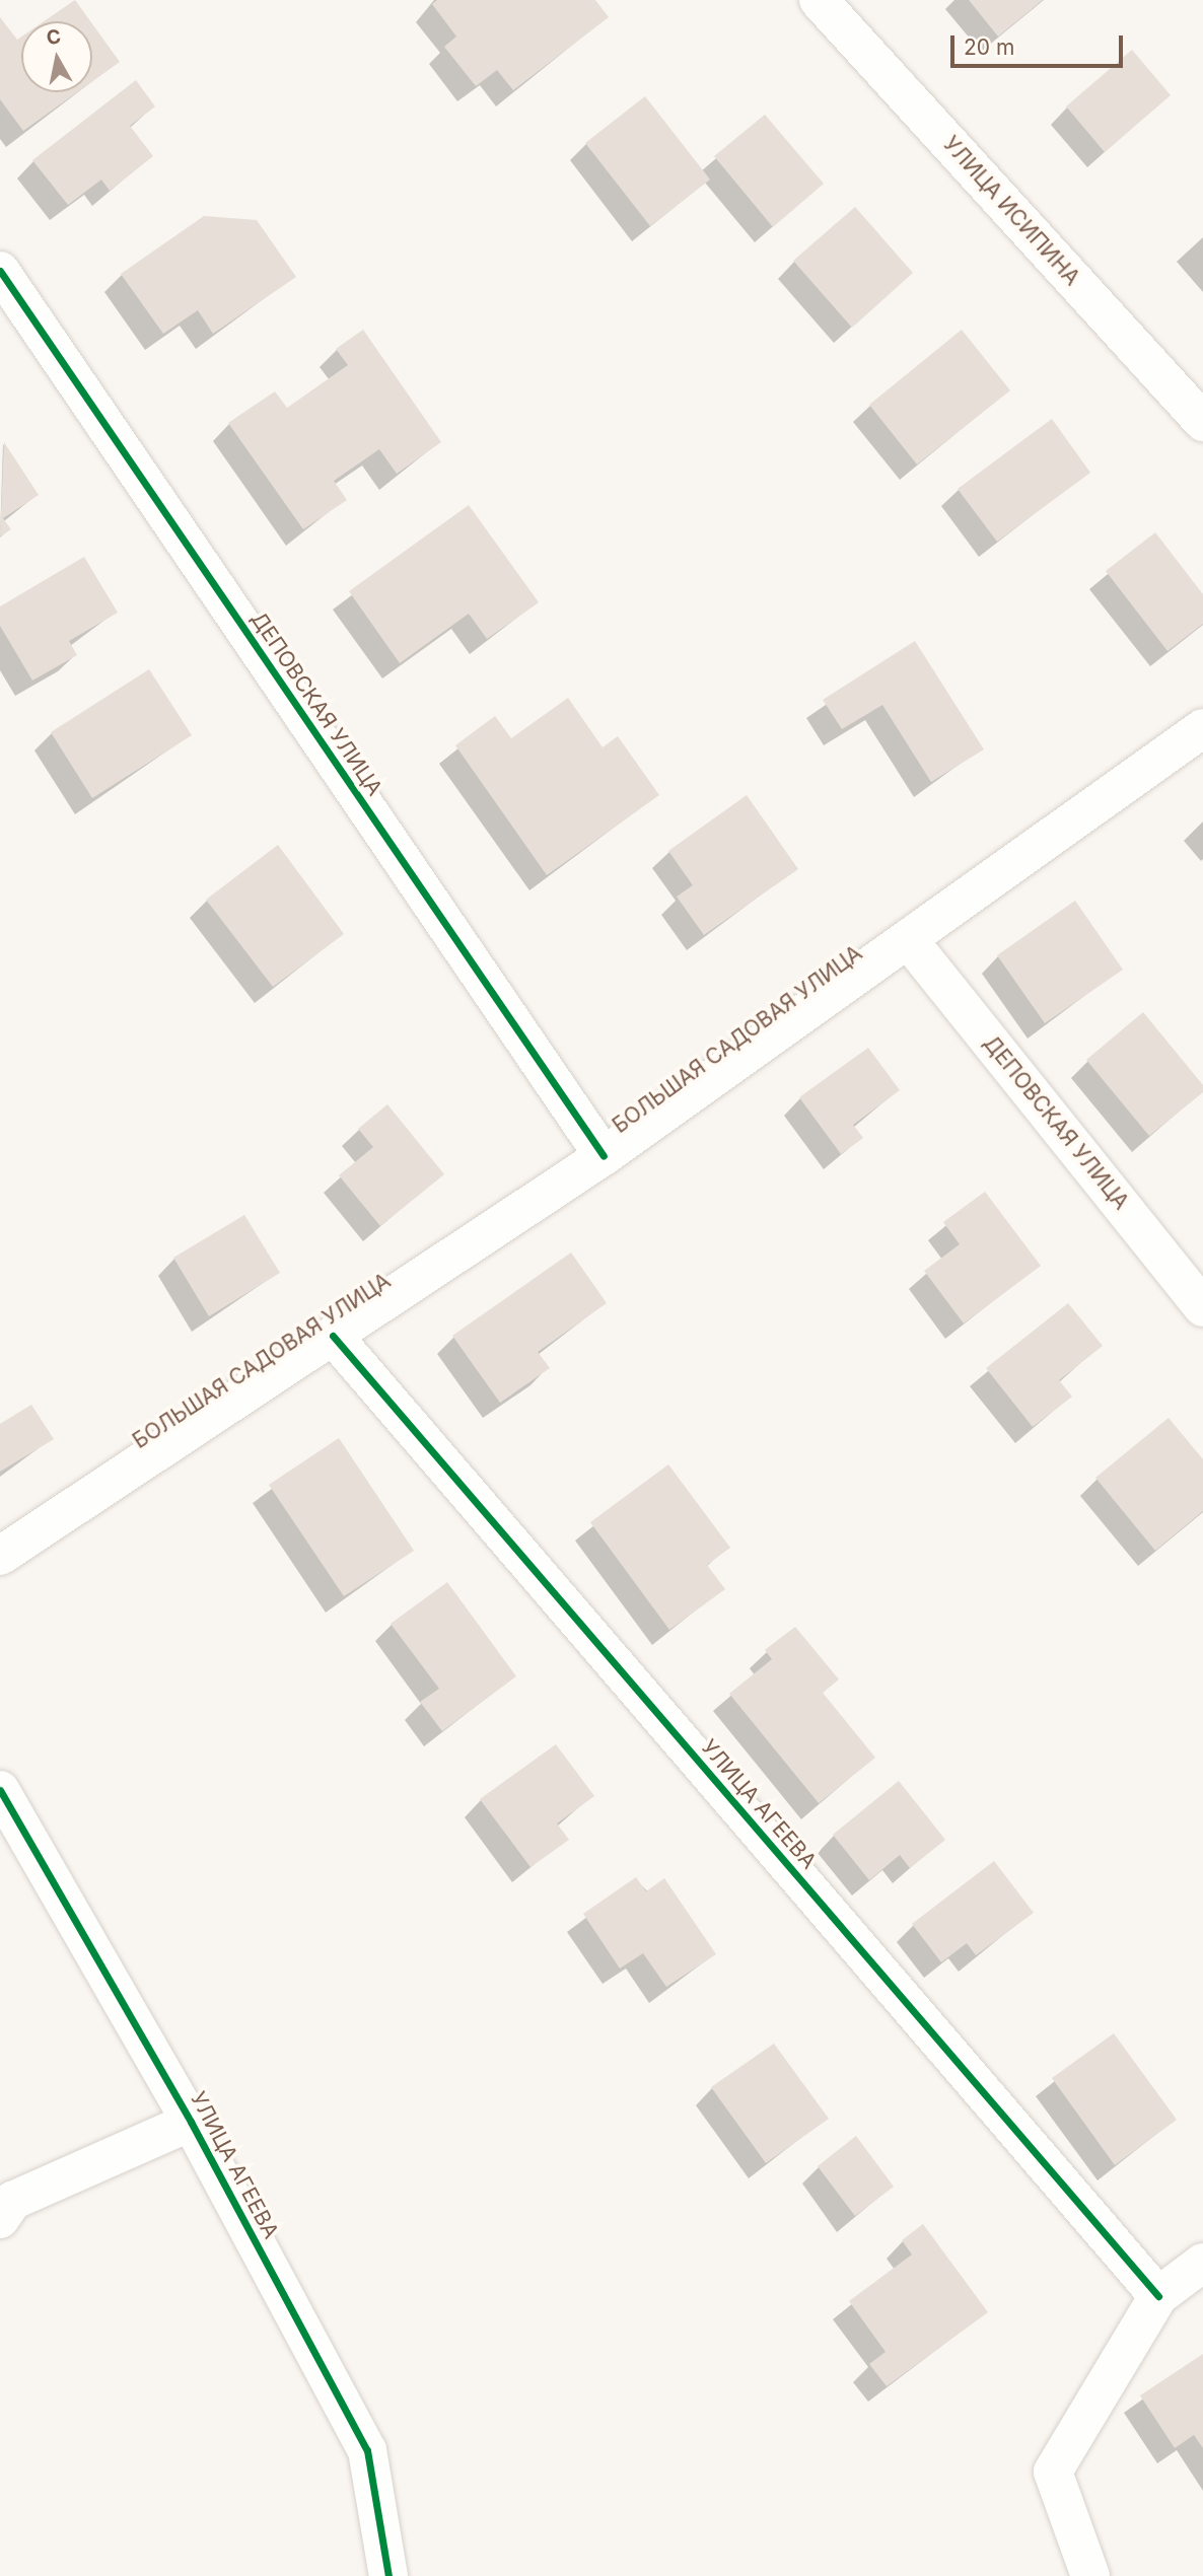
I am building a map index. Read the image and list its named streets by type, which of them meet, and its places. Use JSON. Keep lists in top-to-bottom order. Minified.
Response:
{"streets":{"street":["УЛИЦА ИСИПИНА","ДЕПОВСКАЯ УЛИЦА","БОЛЬШАЯ САДОВАЯ УЛИЦА","УЛИЦА АГЕЕВА"]},"crossings":[["ДЕПОВСКАЯ УЛИЦА","БОЛЬШАЯ САДОВАЯ УЛИЦА"],["БОЛЬШАЯ САДОВАЯ УЛИЦА","УЛИЦА АГЕЕВА"]],"scale_bar":"20 m","north":"top"}
